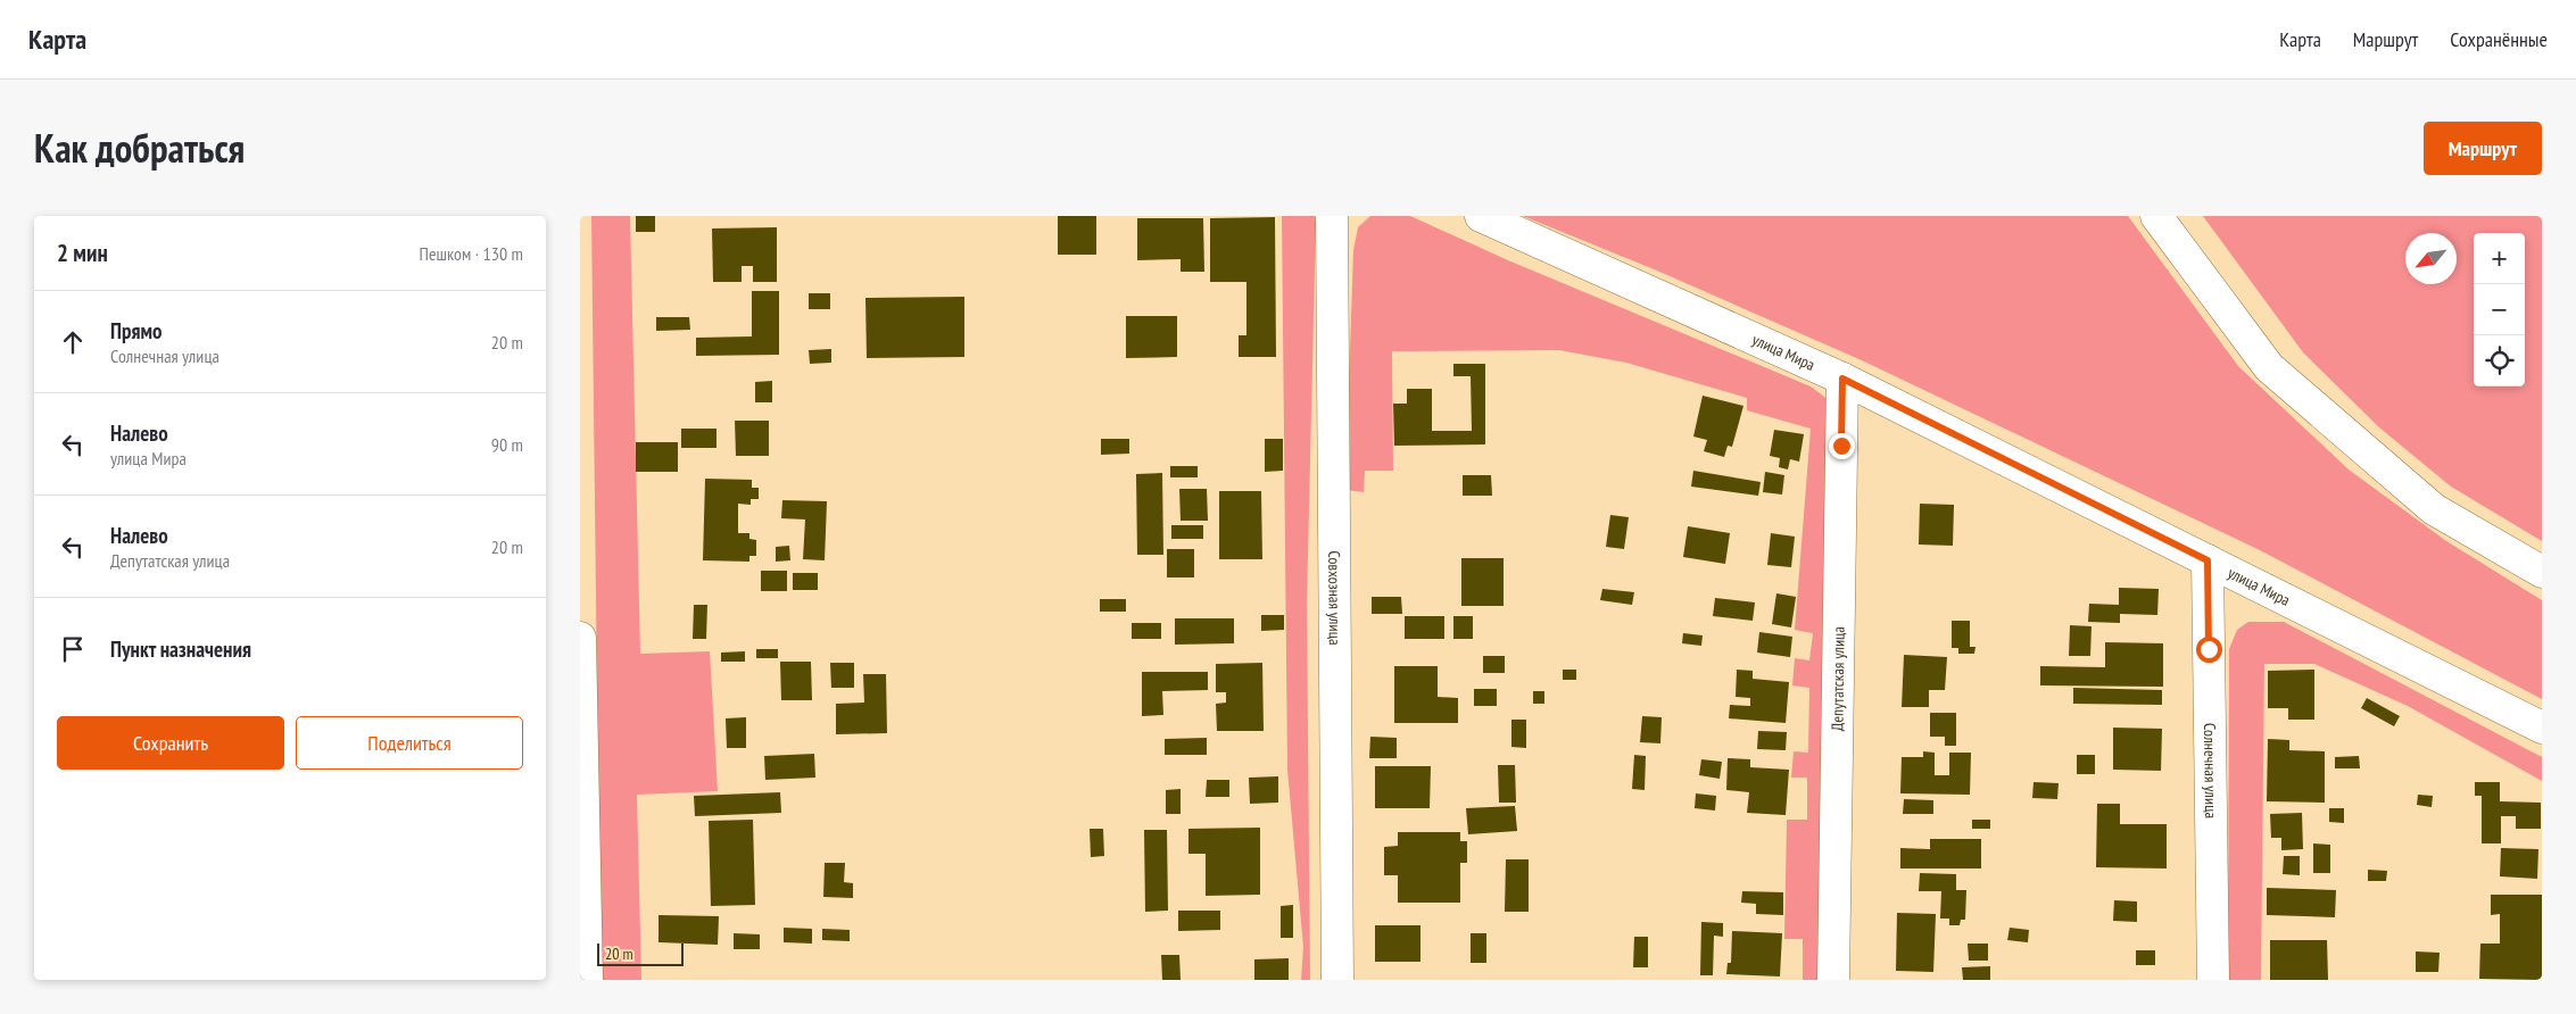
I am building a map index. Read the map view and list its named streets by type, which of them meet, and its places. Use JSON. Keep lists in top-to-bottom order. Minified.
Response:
{"streets":{"street":["улица Мира","Совхозная улица","Депутатская улица","Солнечная улица"]},"crossings":[["улица Мира","Депутатская улица"],["улица Мира","Солнечная улица"]],"scale_bar":"20 m","north":"bottom left","page":{"header":"Карта","nav":["Карта","Маршрут","Сохранённые"],"title":"Как добраться","buttons":["Маршрут",["Сохранить","Поделиться"]],"heading":["2 мин","Пешком · 130 m"],"map_buttons":["+","−"],"list":[["Прямо","Солнечная улица","20 m"],["Налево","улица Мира","90 m"],["Налево","Депутатская улица","20 m"],"Пункт назначения"],"scale":"20 m"}}
